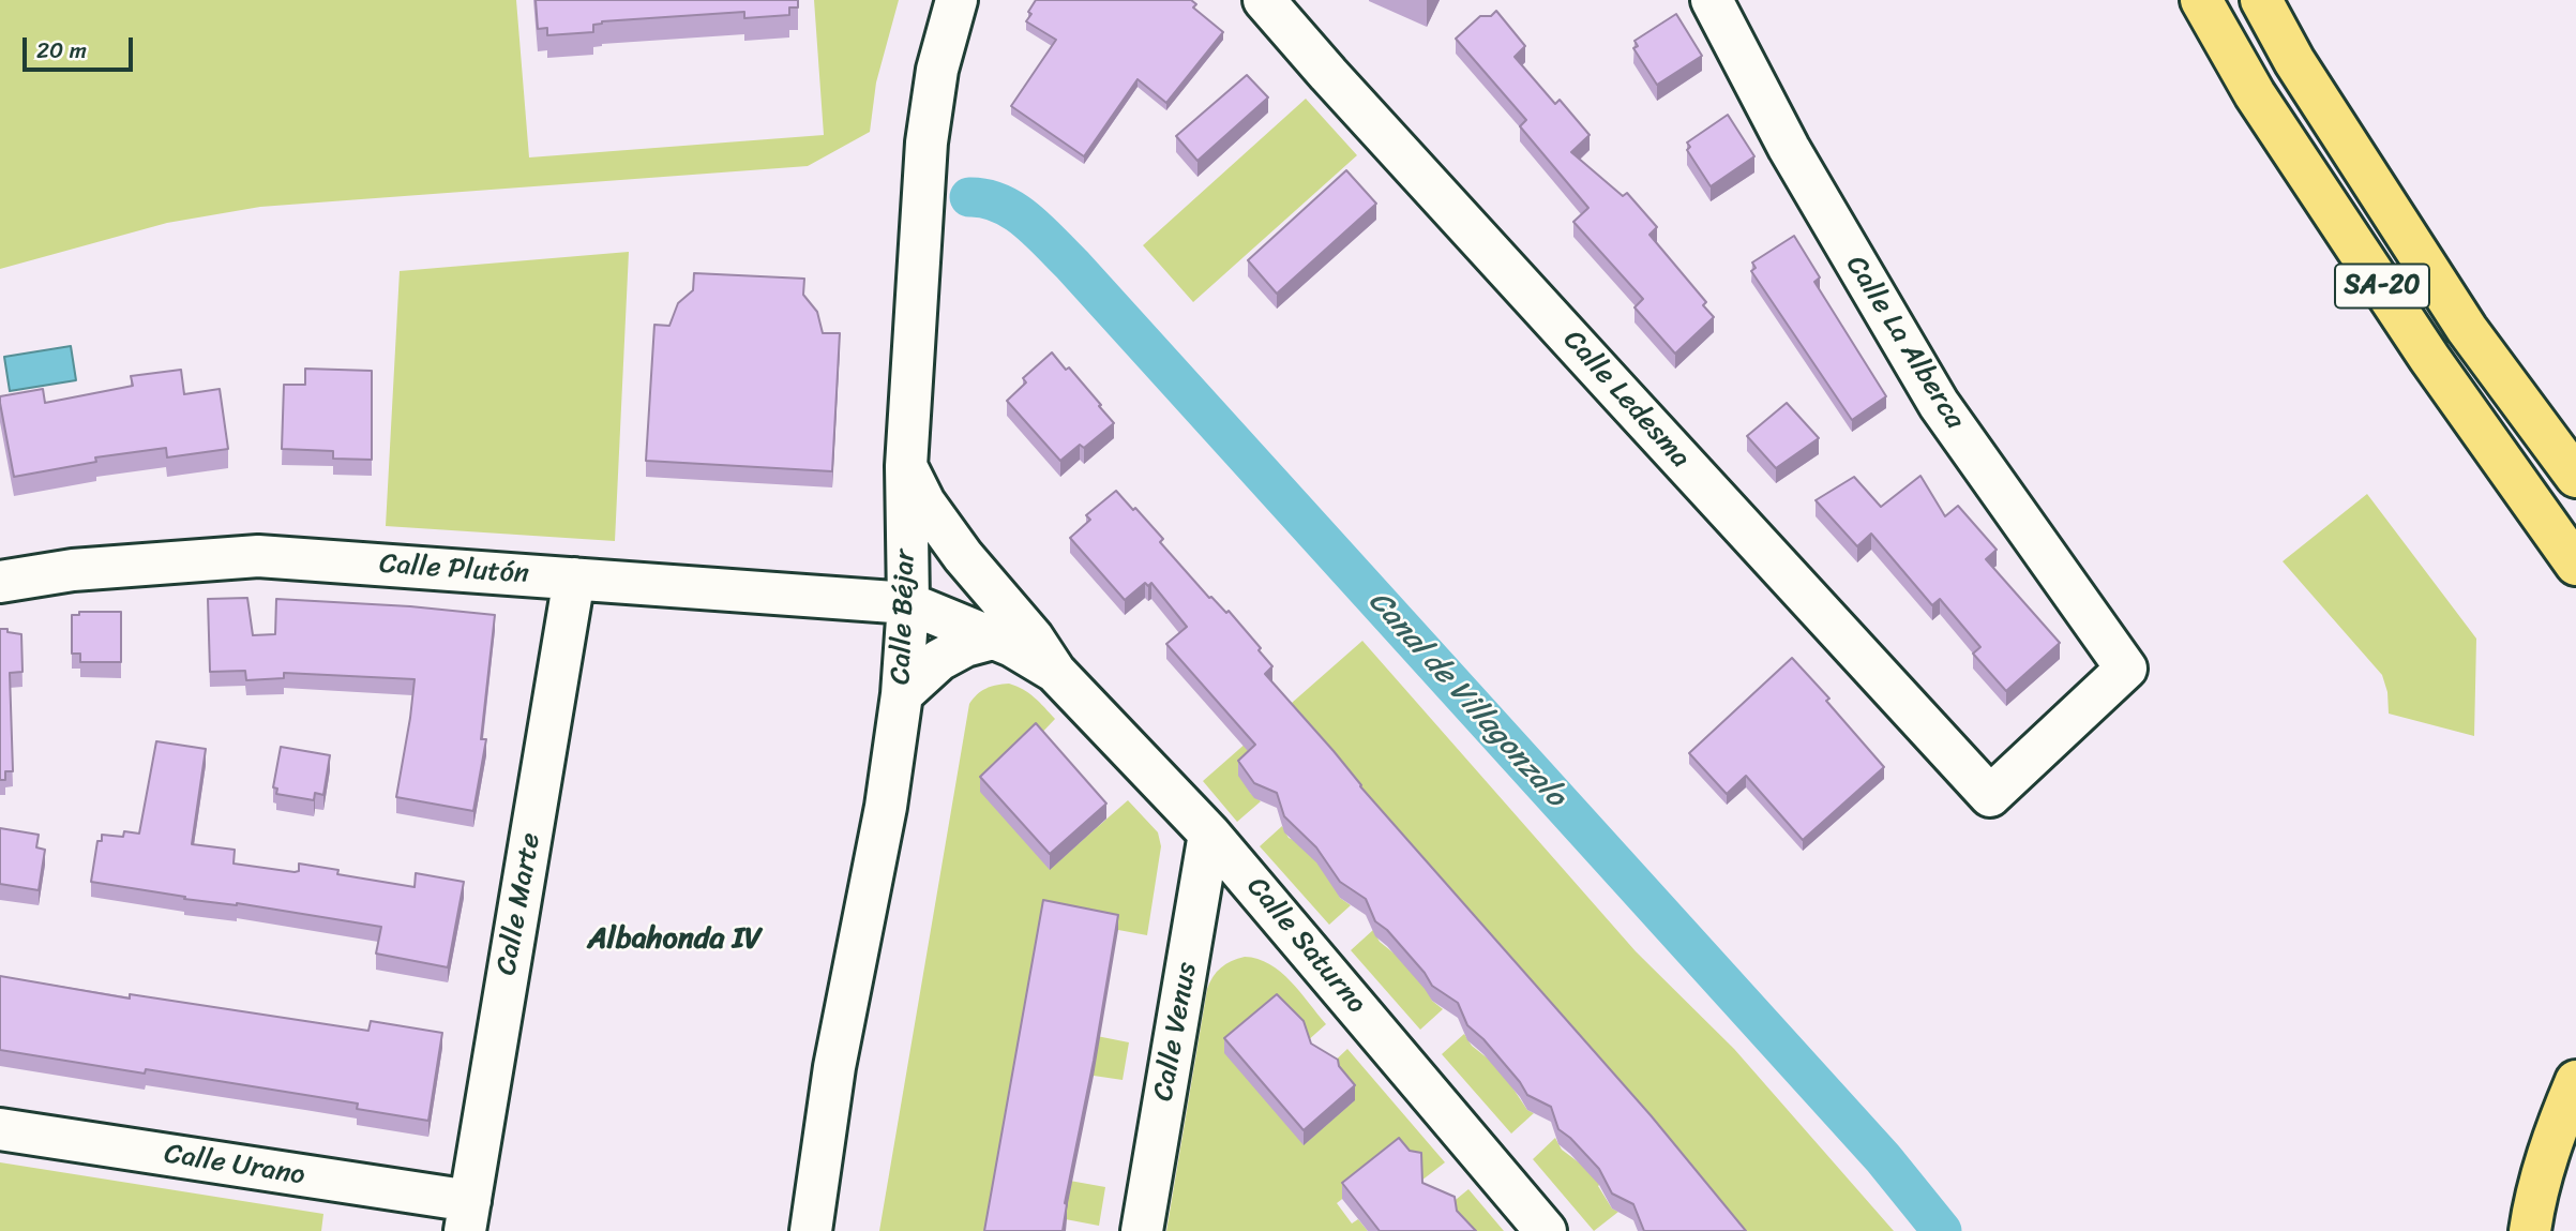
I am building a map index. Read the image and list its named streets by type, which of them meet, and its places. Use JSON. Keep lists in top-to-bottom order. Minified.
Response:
{"streets":{"main road":["SA-20"],"street":["Calle La Alberca","Calle Ledesma","Calle Plutón","Calle Béjar","Calle Marte","Calle Saturno","Calle Venus","Calle Urano"]},"crossings":[["Calle La Alberca","Calle Ledesma"],["Calle Plutón","Calle Béjar"],["Calle Plutón","Calle Marte"],["Calle Plutón","Calle Saturno"],["Calle Béjar","Calle Saturno"],["Calle Marte","Calle Urano"],["Calle Saturno","Calle Venus"]],"districts":["Albahonda IV"],"water":["Canal de Villagonzalo"],"scale_bar":"20 m"}
